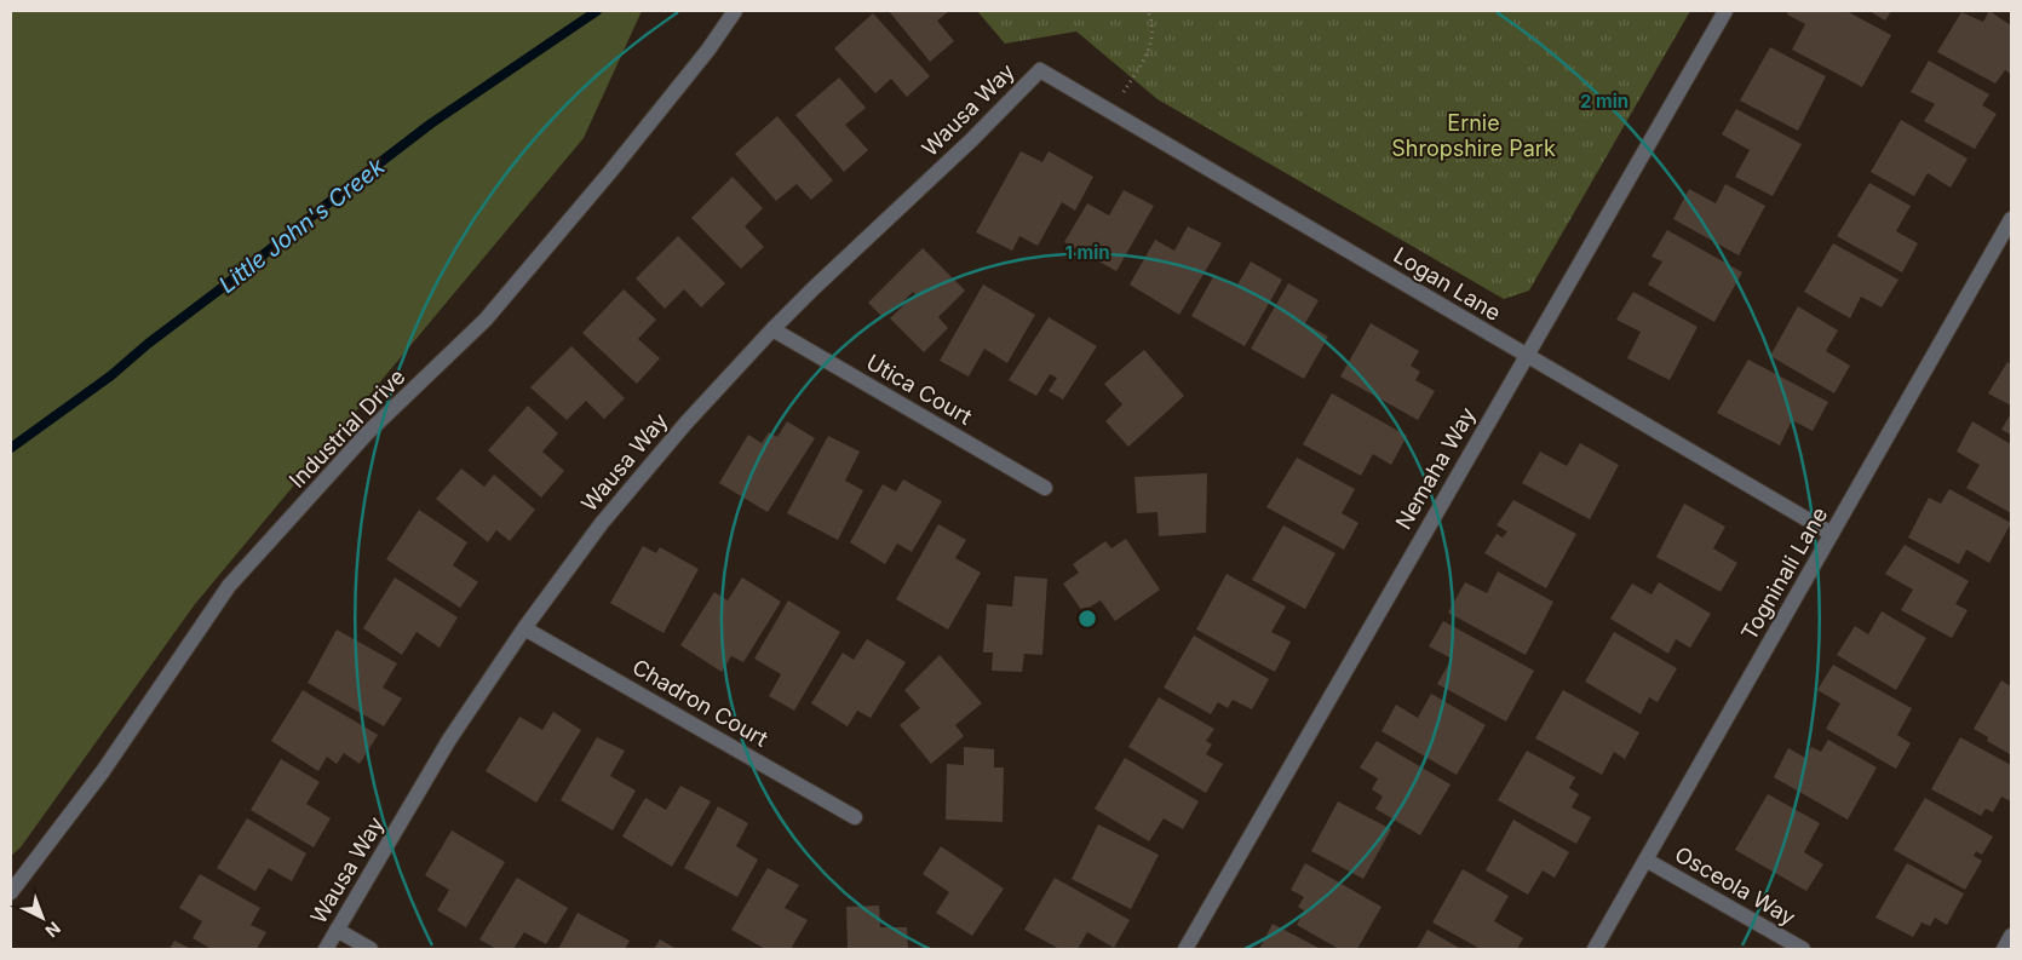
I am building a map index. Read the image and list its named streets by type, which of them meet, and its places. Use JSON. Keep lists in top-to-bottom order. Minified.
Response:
{"streets":{"street":["Wausa Way","Logan Lane","Utica Court","Industrial Drive","Nemaha Way","Togninali Lane","Chadron Court","Osceola Way"]},"crossings":[["Wausa Way","Logan Lane"],["Wausa Way","Utica Court"],["Wausa Way","Chadron Court"],["Logan Lane","Nemaha Way"],["Logan Lane","Togninali Lane"],["Togninali Lane","Osceola Way"]],"water":["Little John's Creek"],"parks":["Ernie Shropshire Park"],"north":"bottom right","rings":["2 min","1 min"]}
